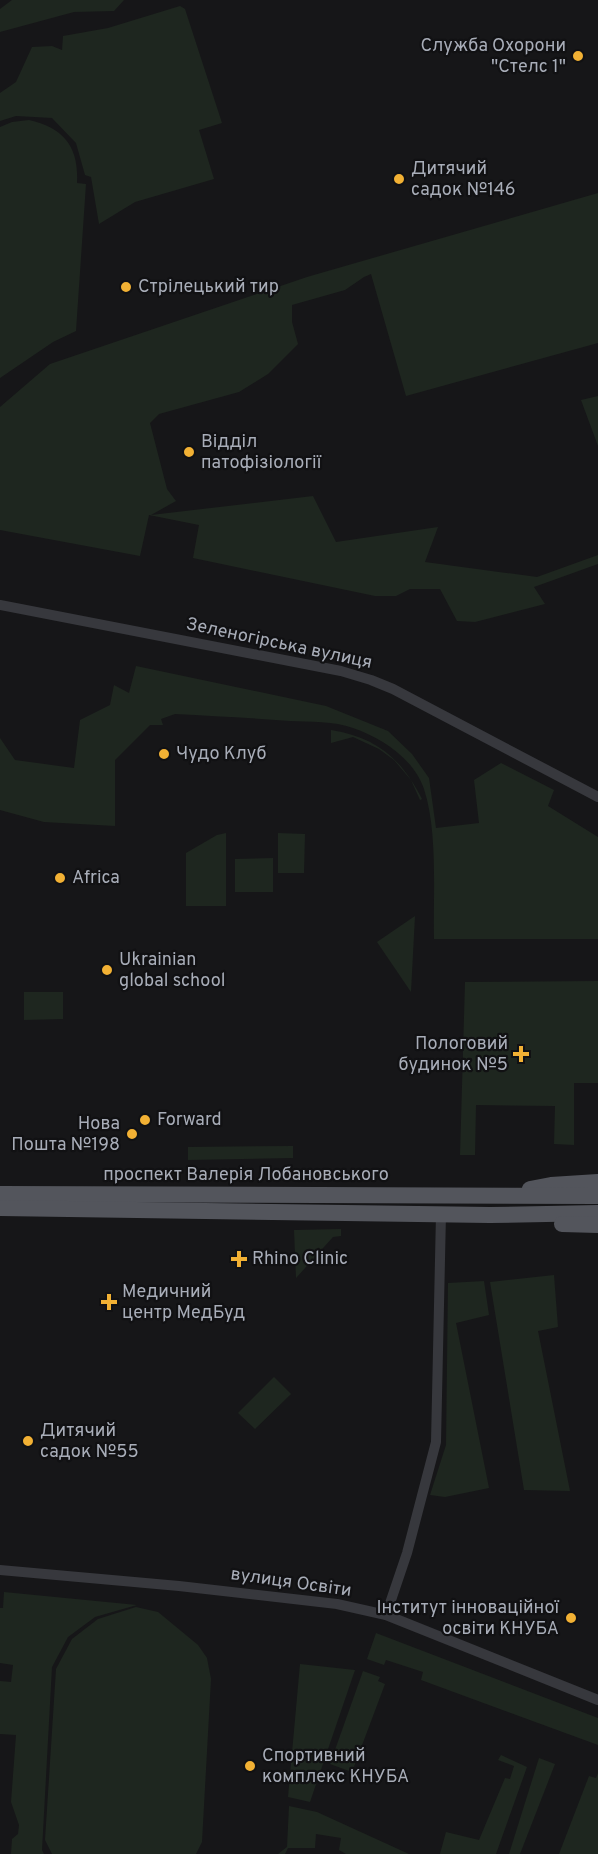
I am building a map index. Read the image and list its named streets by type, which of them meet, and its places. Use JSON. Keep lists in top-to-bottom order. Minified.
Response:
{"streets":{"main road":["проспект Валерія Лобановського"],"street":["Зеленогірська вулиця","вулиця Освіти"]},"places":{"other":["Служба Охорони \"Стелс 1\"","Дитячий садок №146","Стрілецький тир","Відділ патофізіології","Чудо Клуб","Africa","Ukrainian global school","Forward","Нова Пошта №198","Дитячий садок №55","Інститут інноваційної освіти КНУБА","Спортивний комплекс КНУБА"],"health":["Пологовий будинок №5","Rhino Clinic","Медичний центр МедБуд"]}}
